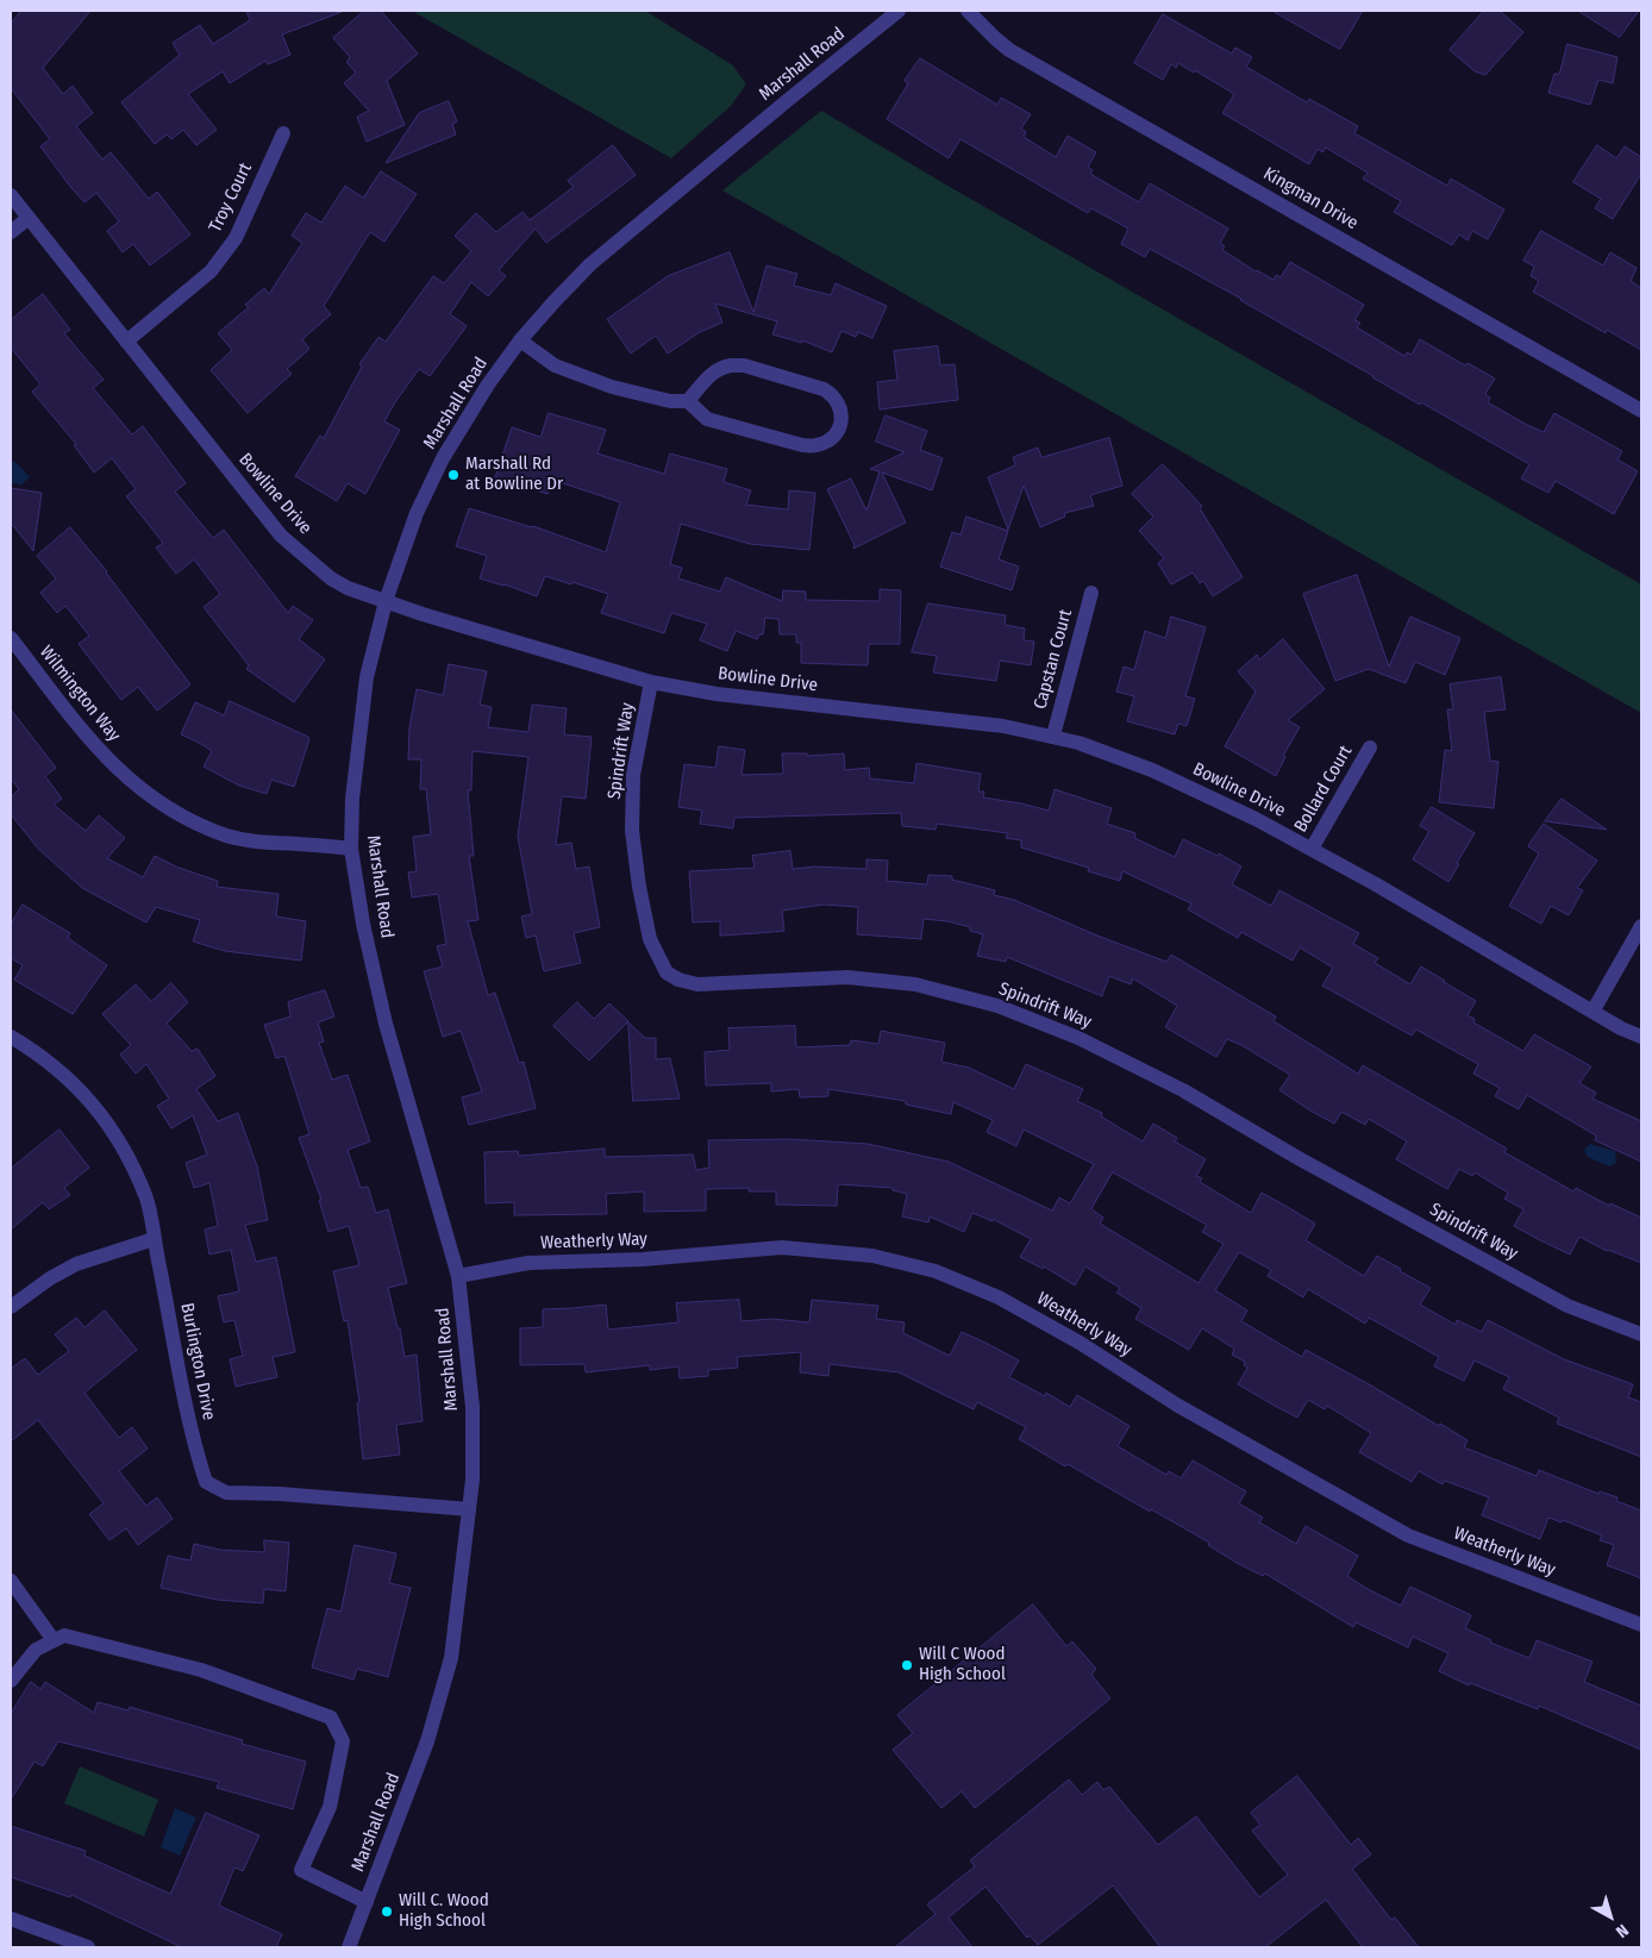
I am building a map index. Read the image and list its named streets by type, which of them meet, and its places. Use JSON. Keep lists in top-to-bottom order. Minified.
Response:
{"streets":{"street":["Marshall Road","Troy Court","Kingman Drive","Bowline Drive","Capstan Court","Wilmington Way","Spindrift Way","Bollard Court","Weatherly Way","Burlington Drive"]},"crossings":[["Marshall Road","Bowline Drive"],["Marshall Road","Wilmington Way"],["Marshall Road","Weatherly Way"],["Marshall Road","Burlington Drive"],["Troy Court","Bowline Drive"],["Bowline Drive","Capstan Court"],["Bowline Drive","Spindrift Way"],["Bowline Drive","Bollard Court"]],"places":["Marshall Rd at Bowline Dr","Will C Wood High School","Will C. Wood High School"],"north":"bottom right"}
